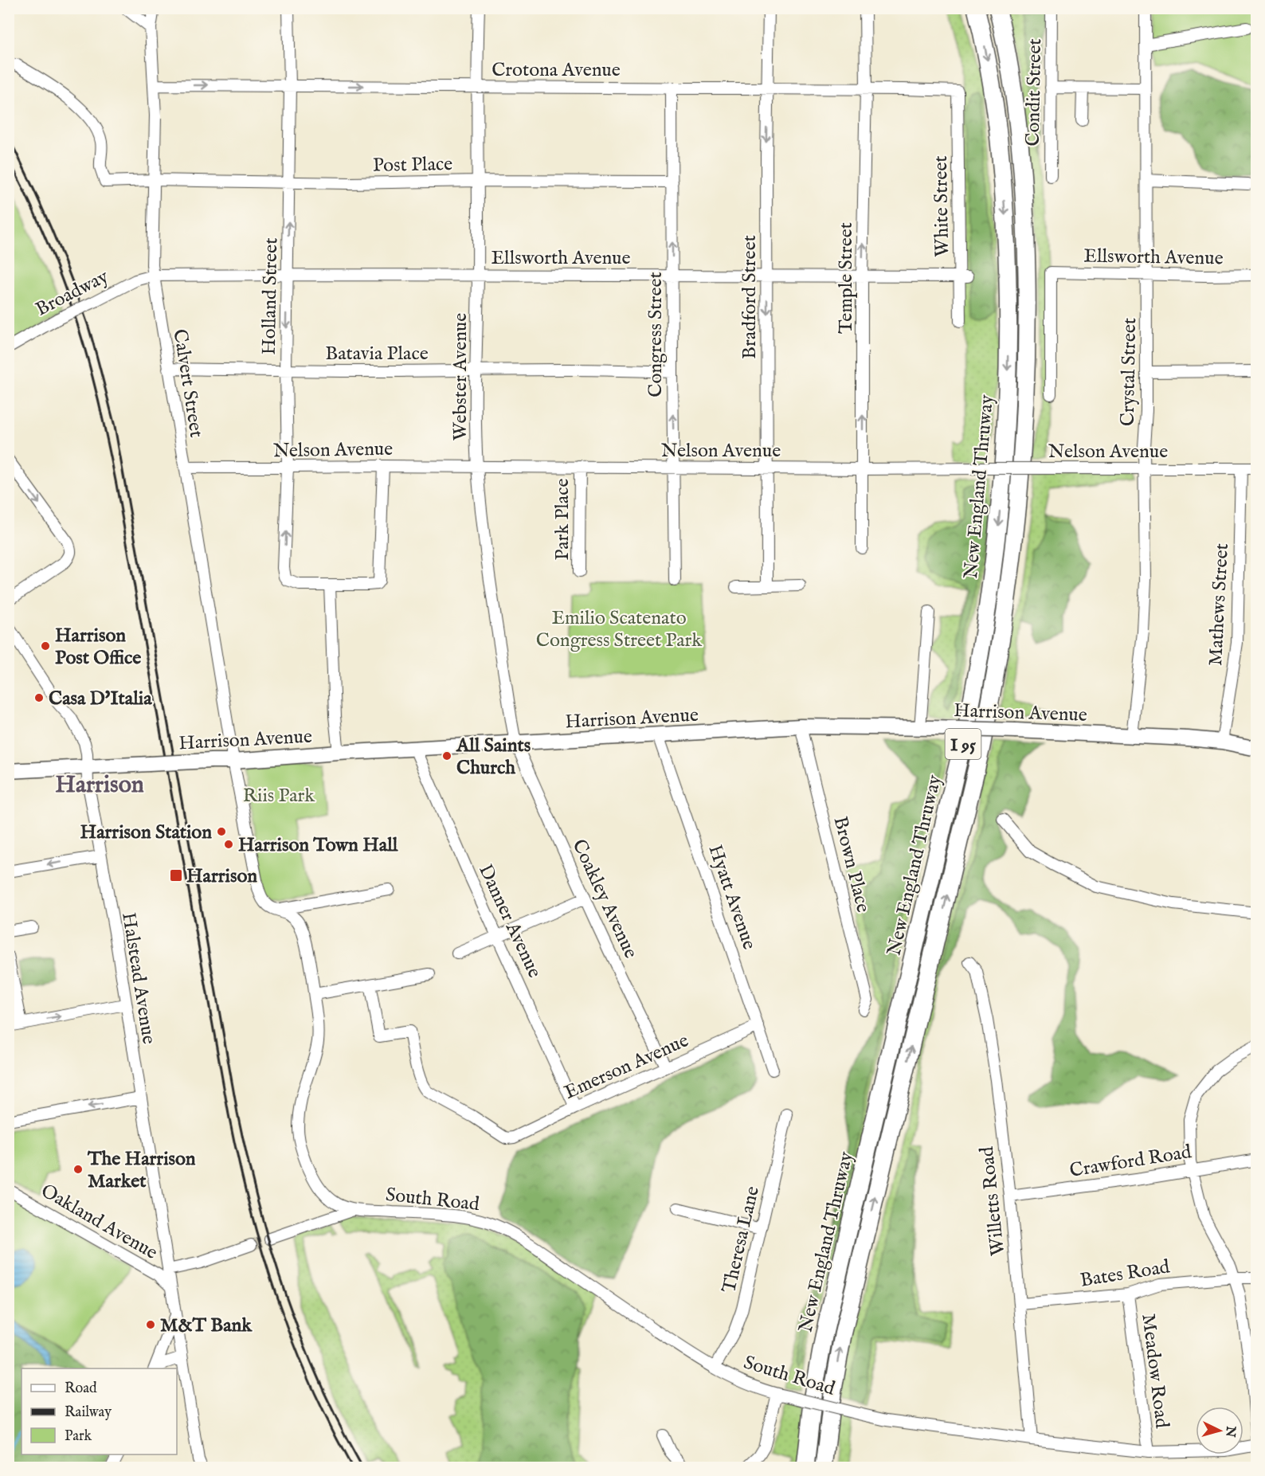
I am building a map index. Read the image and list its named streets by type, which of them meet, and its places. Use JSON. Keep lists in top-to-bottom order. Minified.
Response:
{"streets":{"highway":["New England Thruway","I 95"],"main road":["Harrison Avenue"],"street":["Crotona Avenue","Condit Street","Post Place","White Street","Ellsworth Avenue","Temple Street","Broadway","Holland Street","Bradford Street","Congress Street","Batavia Place","Crystal Street","Webster Avenue","Calvert Street","Nelson Avenue","Park Place","Mathews Street","Brown Place","Hyatt Avenue","Coakley Avenue","Danner Avenue","Halstead Avenue","Emerson Avenue","Crawford Road","South Road","Willetts Road","Oakland Avenue","Theresa Lane","Bates Road","Meadow Road"]},"crossings":[["Crotona Avenue","White Street"],["Crotona Avenue","Temple Street"],["Crotona Avenue","Holland Street"],["Crotona Avenue","Bradford Street"],["Crotona Avenue","Congress Street"],["Crotona Avenue","Webster Avenue"],["Crotona Avenue","Calvert Street"],["Post Place","Holland Street"],["Post Place","Congress Street"],["Post Place","Webster Avenue"],["Post Place","Calvert Street"],["White Street","Ellsworth Avenue"],["Ellsworth Avenue","Temple Street"],["Ellsworth Avenue","Broadway"],["Ellsworth Avenue","Holland Street"],["Ellsworth Avenue","Bradford Street"],["Ellsworth Avenue","Congress Street"],["Ellsworth Avenue","Crystal Street"],["Ellsworth Avenue","Webster Avenue"],["Ellsworth Avenue","Calvert Street"],["Temple Street","Nelson Avenue"],["Broadway","Calvert Street"],["Holland Street","Batavia Place"],["Holland Street","Nelson Avenue"],["Bradford Street","Nelson Avenue"],["Congress Street","Batavia Place"],["Congress Street","Nelson Avenue"],["Batavia Place","Webster Avenue"],["Batavia Place","Calvert Street"],["Crystal Street","Nelson Avenue"],["Crystal Street","Harrison Avenue"],["Webster Avenue","Nelson Avenue"],["Webster Avenue","Harrison Avenue"],["Webster Avenue","Coakley Avenue"],["Calvert Street","Nelson Avenue"],["Calvert Street","Harrison Avenue"],["Nelson Avenue","Park Place"],["Nelson Avenue","Mathews Street"],["Mathews Street","Harrison Avenue"],["Harrison Avenue","Brown Place"],["Harrison Avenue","Hyatt Avenue"],["Harrison Avenue","Coakley Avenue"],["Harrison Avenue","Danner Avenue"],["Harrison Avenue","Halstead Avenue"],["Hyatt Avenue","Emerson Avenue"],["Coakley Avenue","Emerson Avenue"],["Danner Avenue","Emerson Avenue"],["Halstead Avenue","Oakland Avenue"],["Crawford Road","Willetts Road"],["South Road","Willetts Road"],["South Road","Theresa Lane"],["South Road","Meadow Road"],["Willetts Road","Bates Road"],["Bates Road","Meadow Road"]],"one_way":["Crotona Avenue","Temple Street","Bradford Street","Congress Street"],"districts":["Harrison"],"parks":["Emilio Scatenato Congress Street Park","Riis Park"],"places":{"other":["Harrison Post Office","Casa D'Italia","All Saints Church","Harrison Station","Harrison Town Hall","The Harrison Market","M&T Bank"],"transit":["Harrison"]},"legend":["Road","Railway","Park"],"north":"right"}
